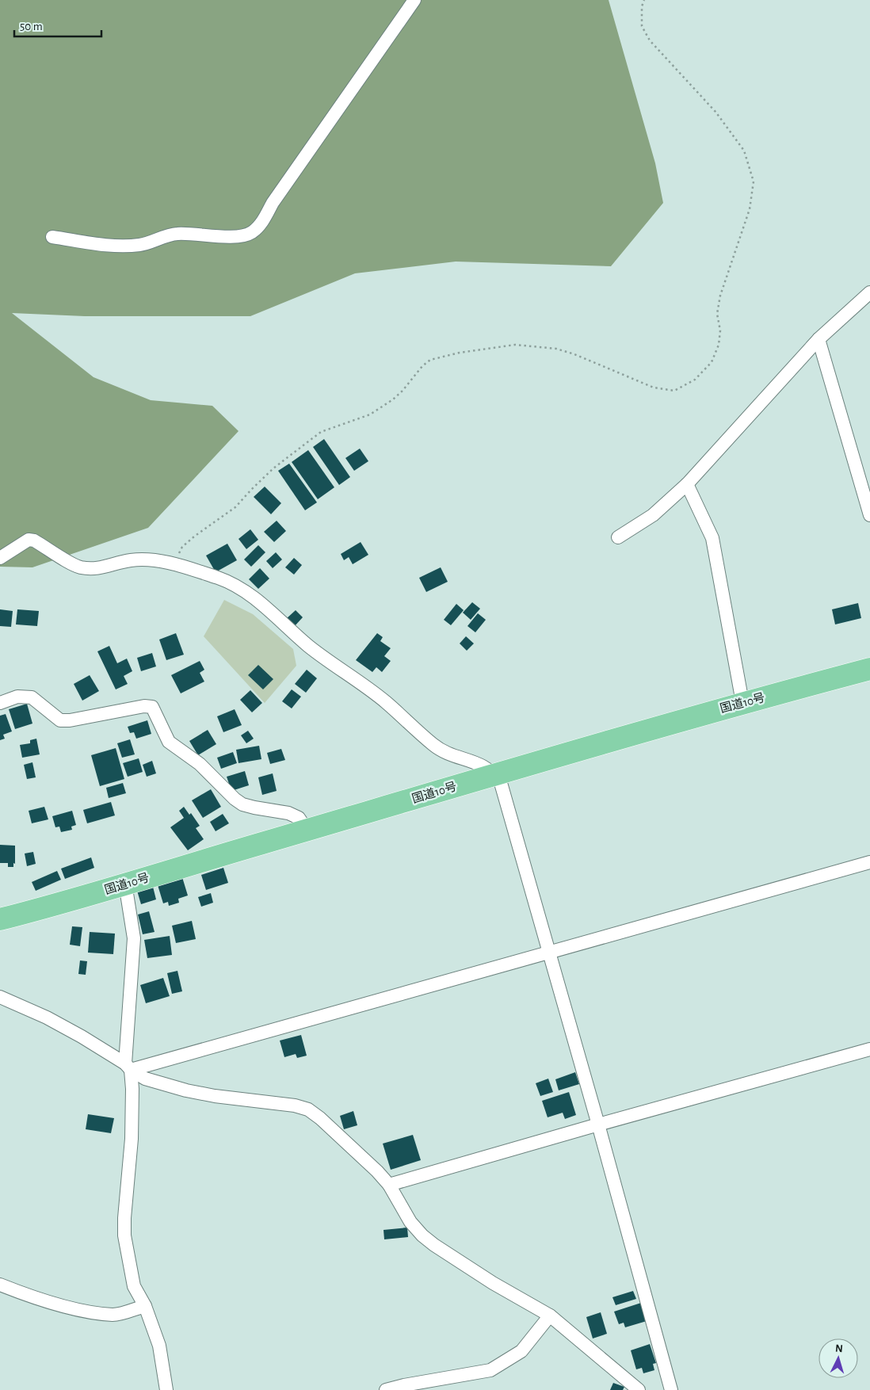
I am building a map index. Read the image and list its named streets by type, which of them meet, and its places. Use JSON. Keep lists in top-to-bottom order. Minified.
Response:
{"streets":{"highway":["国道10号"]},"scale_bar":"50 m","north":"top"}
